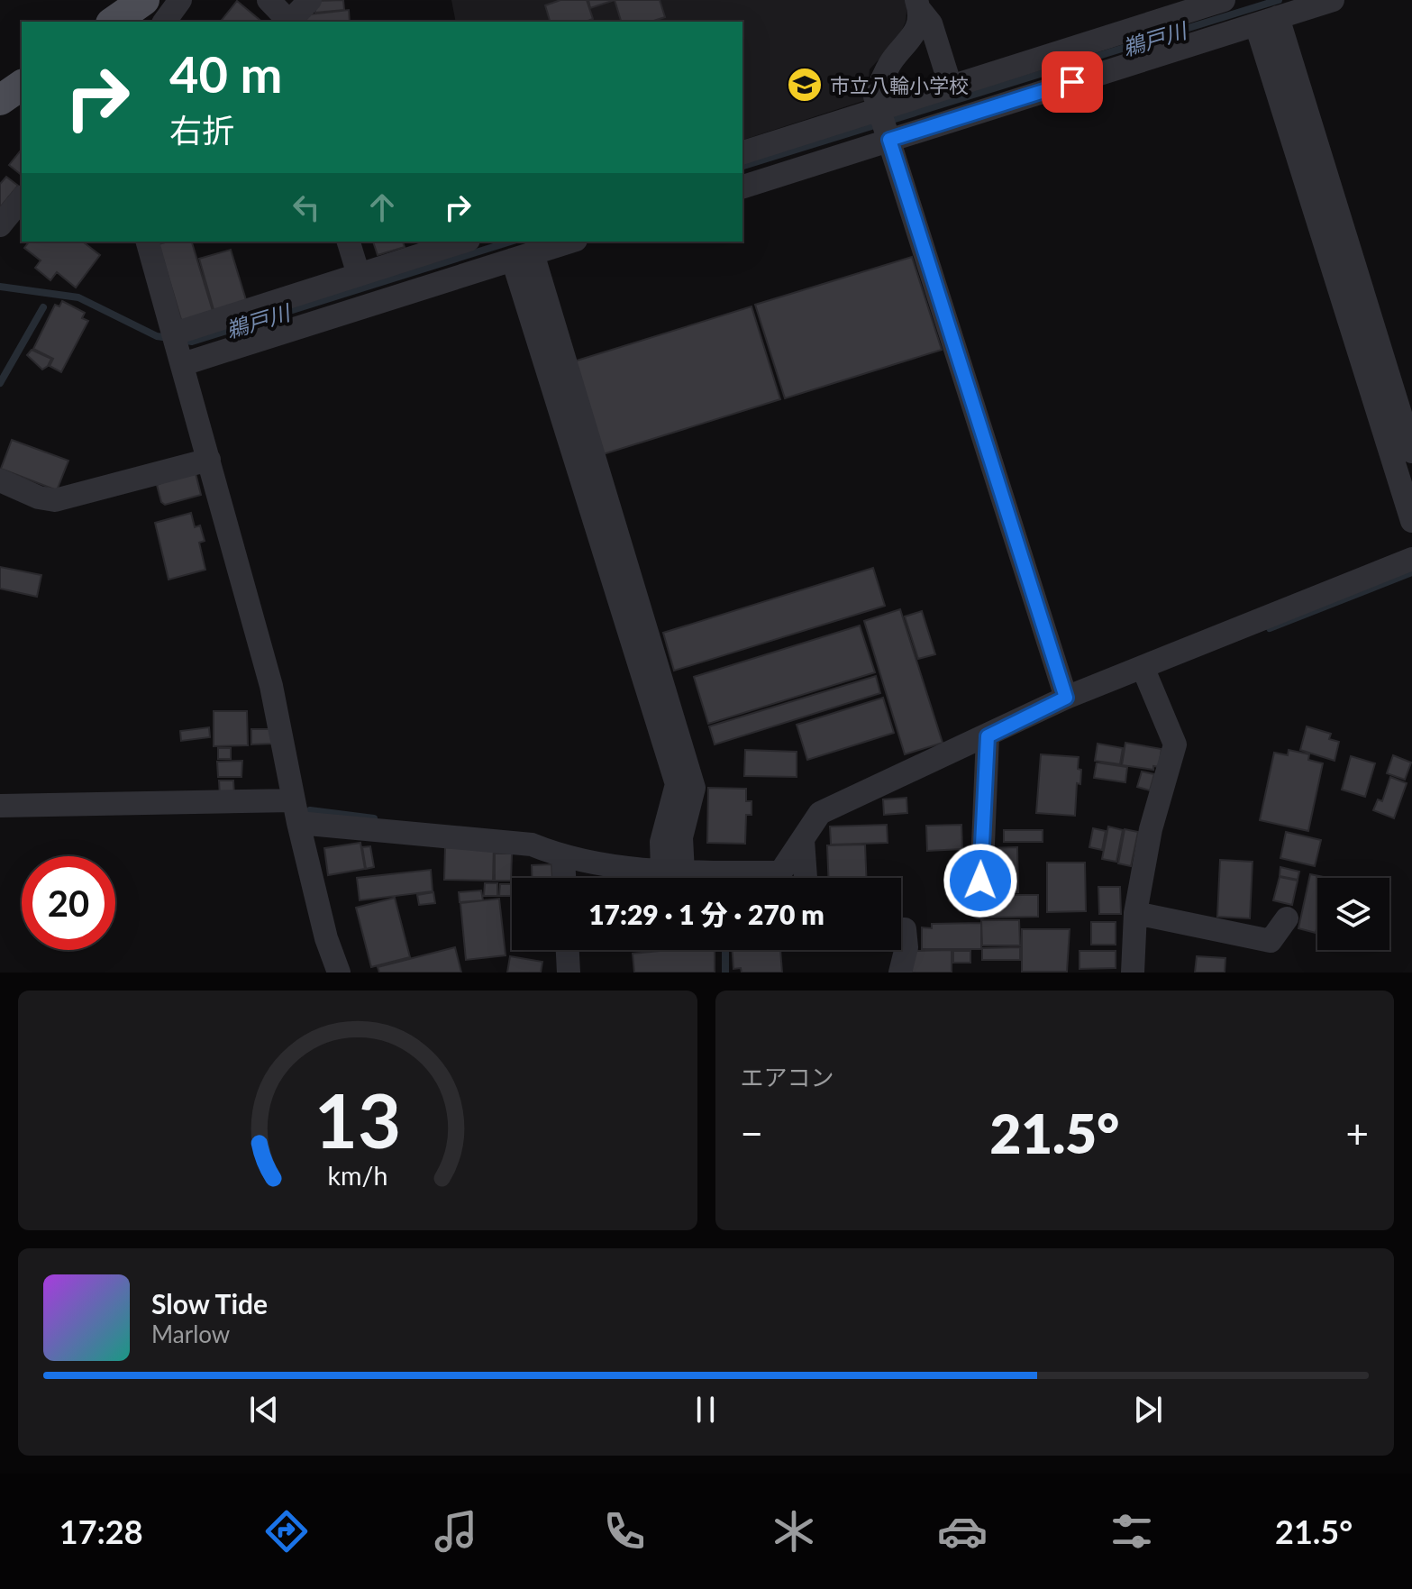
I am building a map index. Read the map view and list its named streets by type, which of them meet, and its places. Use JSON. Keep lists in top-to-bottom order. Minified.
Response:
{"water":["鵜戸川"],"places":{"school or university":["市立八輪小学校"]},"page":{"turn":["40 m","右折"],"limit":"20","trip":"17:29 · 1 分 · 270 m","tile":"エアコン","heat":["−","21.5°","+"],"song":["Slow Tide","Marlow"],"tabs":["17:28","21.5°"],"gauge":["13","km/h"]}}
